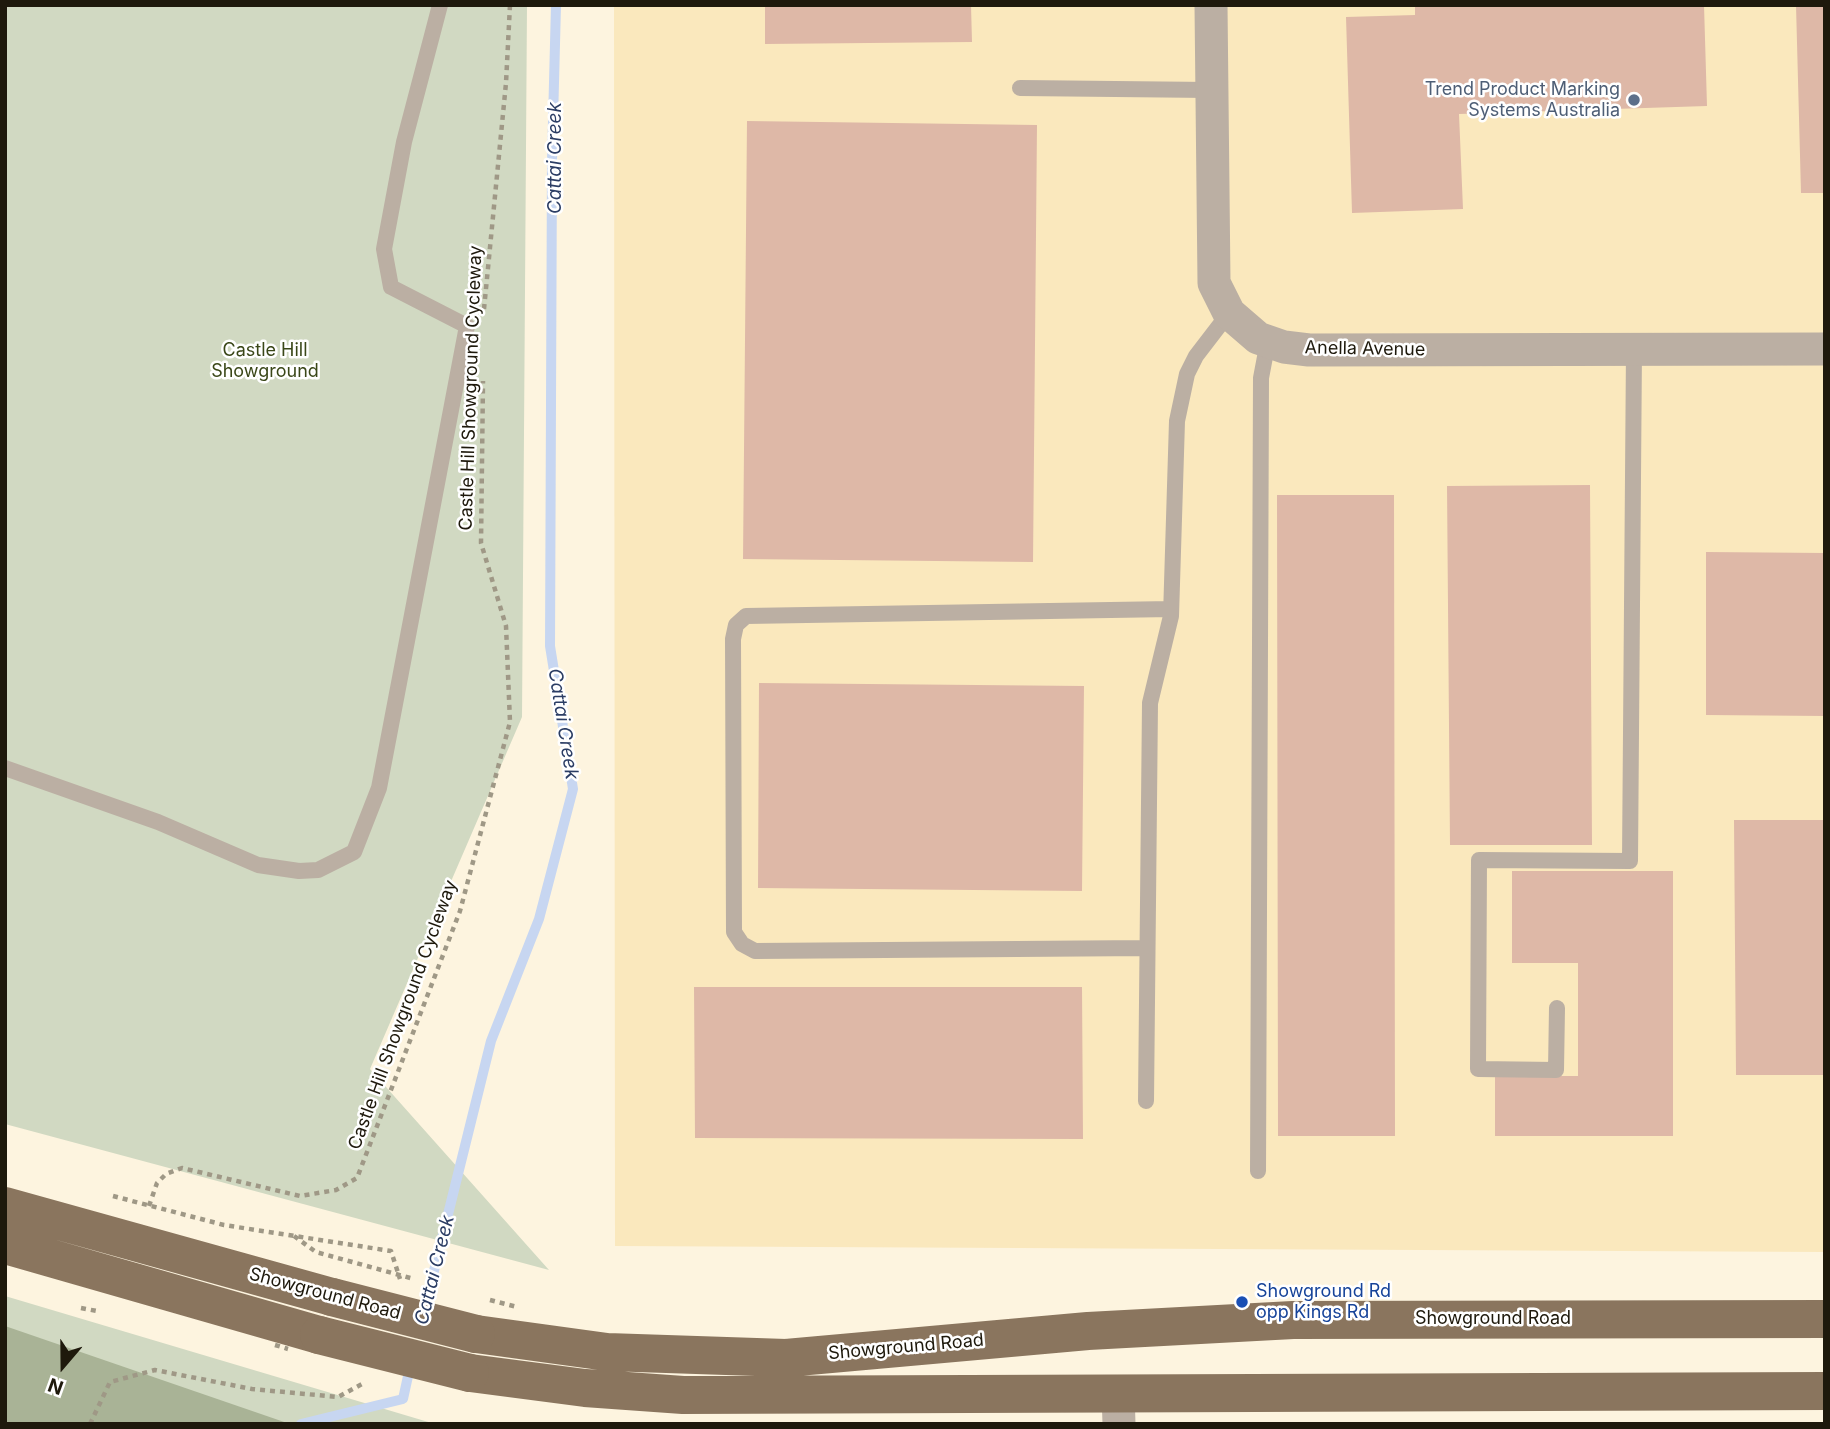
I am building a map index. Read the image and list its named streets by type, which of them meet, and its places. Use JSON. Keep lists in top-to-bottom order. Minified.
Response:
{"streets":{"main road":["Showground Road"],"street":["Anella Avenue"],"path":["Castle Hill Showground Cycleway"]},"water":["Cattai Creek"],"parks":["Castle Hill Showground"],"places":["Trend Product Marking Systems Australia","Showground Rd opp Kings Rd"],"north":"bottom"}
